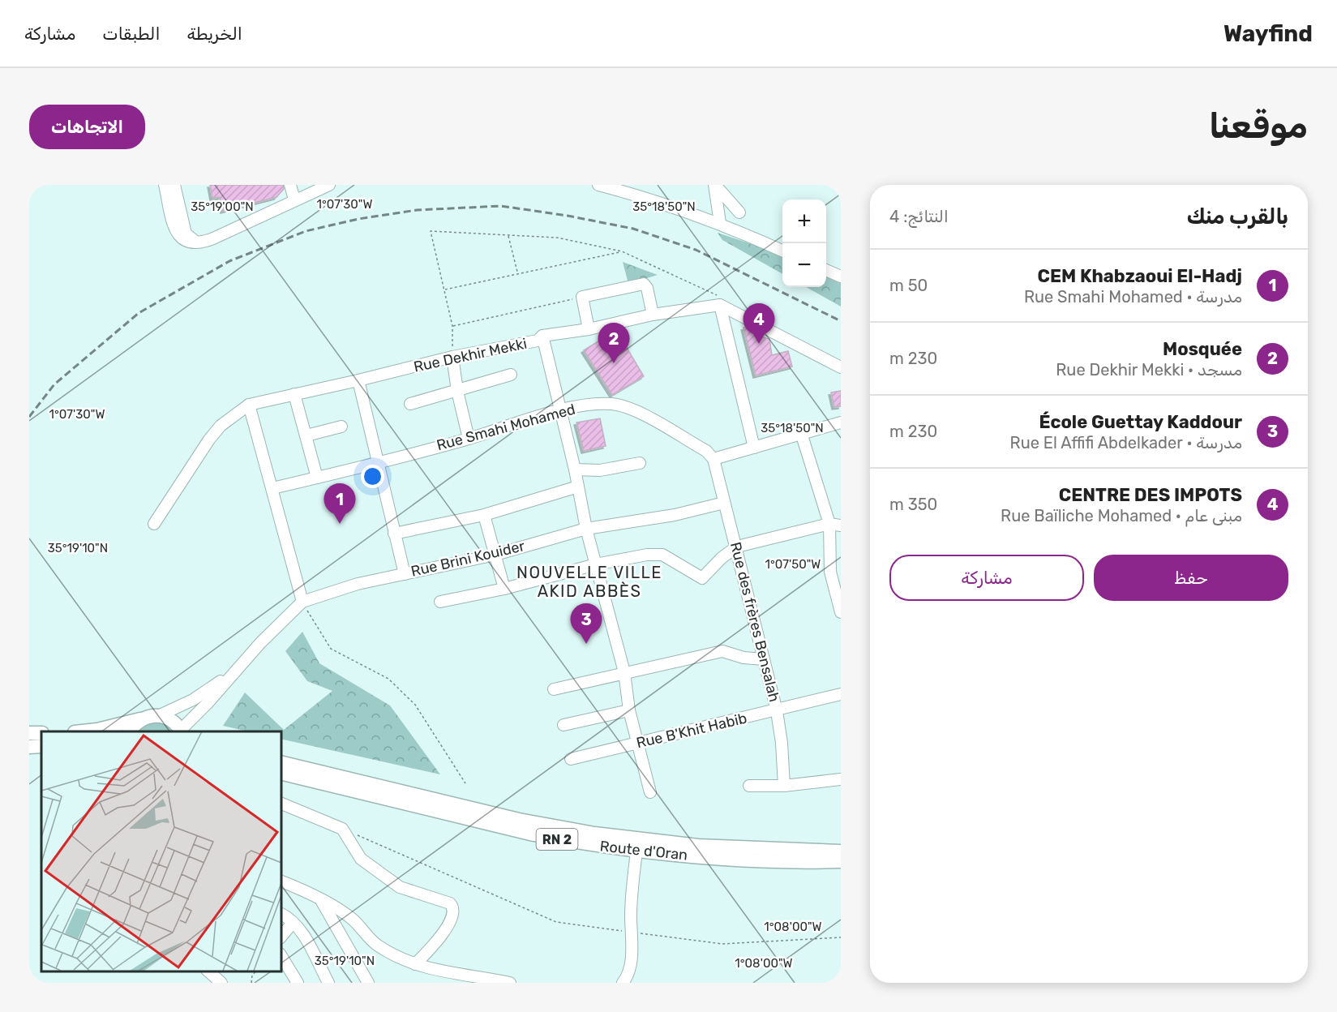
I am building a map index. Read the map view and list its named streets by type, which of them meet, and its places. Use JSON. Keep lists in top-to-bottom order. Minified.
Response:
{"streets":{"main road":["RN 2","Route d'Oran"],"street":["Rue Dekhir Mekki","Rue Smahi Mohamed","Rue Brini Kouider","Rue des frères Bensalah","Rue B'Khit Habib"]},"crossings":[["Rue Smahi Mohamed","Rue des frères Bensalah"],["Rue Brini Kouider","Rue des frères Bensalah"],["Rue des frères Bensalah","Rue B'Khit Habib"]],"districts":["NOUVELLE VILLE AKID ABBÈS"],"page":{"header":"Wayfind","nav":["الخريطة","الطبقات","مشاركة"],"buttons":["الاتجاهات",["حفظ","مشاركة"]],"title":"موقعنا","heading":["بالقرب منك","النتائج: 4"],"map_buttons":["+","−"],"list":[{"mark":"1","name":"CEM Khabzaoui El-Hadj","note":"مدرسة · Rue Smahi Mohamed","value":"50 m"},{"mark":"2","name":"Mosquée","note":"مسجد · Rue Dekhir Mekki","value":"230 m"},{"mark":"3","name":"École Guettay Kaddour","note":"مدرسة · Rue El Affifi Abdelkader","value":"230 m"},{"mark":"4","name":"CENTRE DES IMPOTS","note":"مبنى عام · Rue Baïliche Mohamed","value":"350 m"}],"pins":["4","2","1","3"]},"coordinates":["1°07'30\"W","35°19'00\"N","35°18'50\"N","35°19'10\"N","1°07'50\"W","1°08'00\"W"]}
